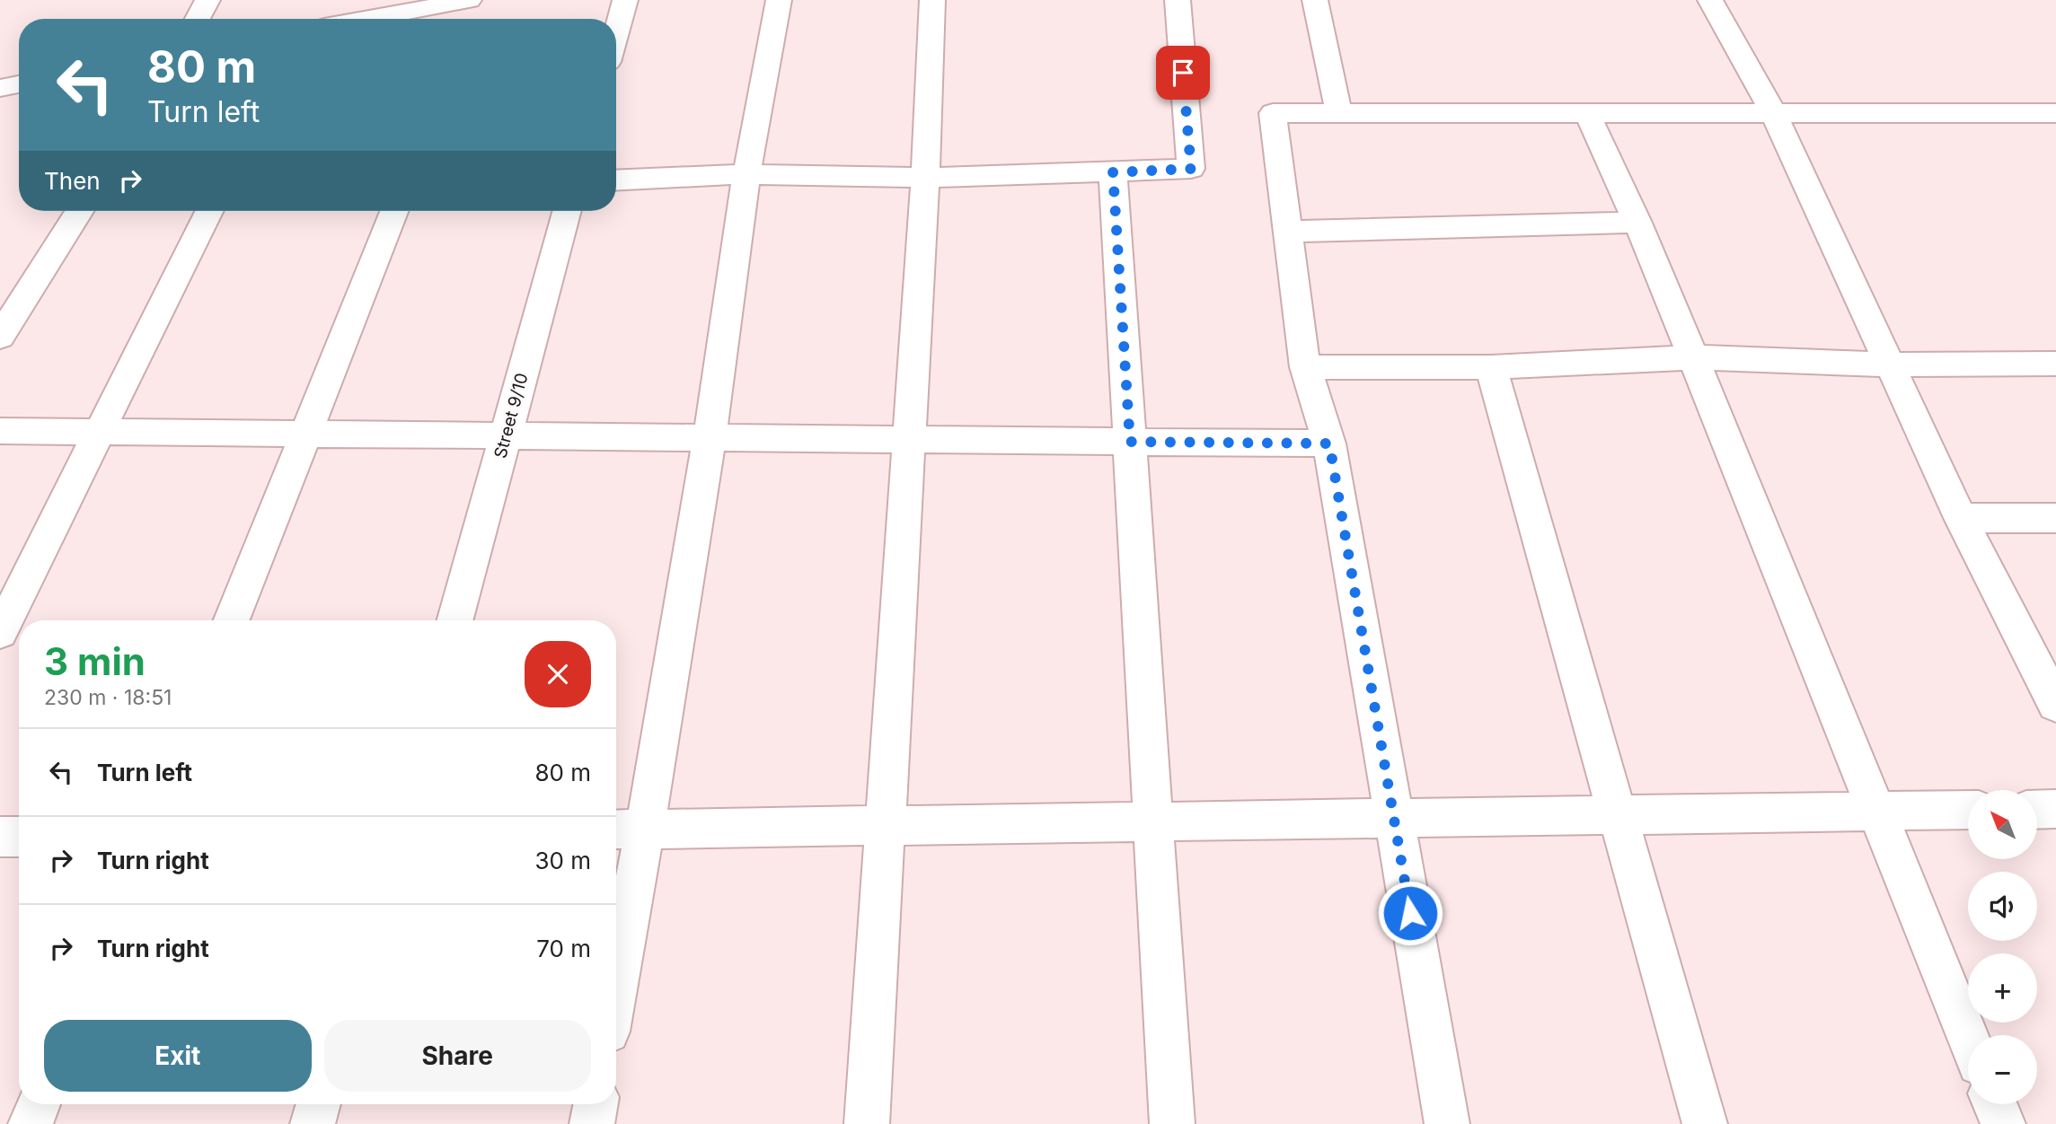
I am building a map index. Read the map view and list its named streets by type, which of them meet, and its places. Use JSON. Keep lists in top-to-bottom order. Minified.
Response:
{"streets":{"street":["Street 9/10"]},"north":"top left","page":{"turn":["80 m","Turn left"],"then":"Then","heading":["3 min","230 m · 18:51"],"list":[{"name":"Turn left","value":"80 m"},{"name":"Turn right","value":"30 m"},{"name":"Turn right","value":"70 m"}],"map_buttons":["+","−"],"buttons":["Exit","Share"]}}
